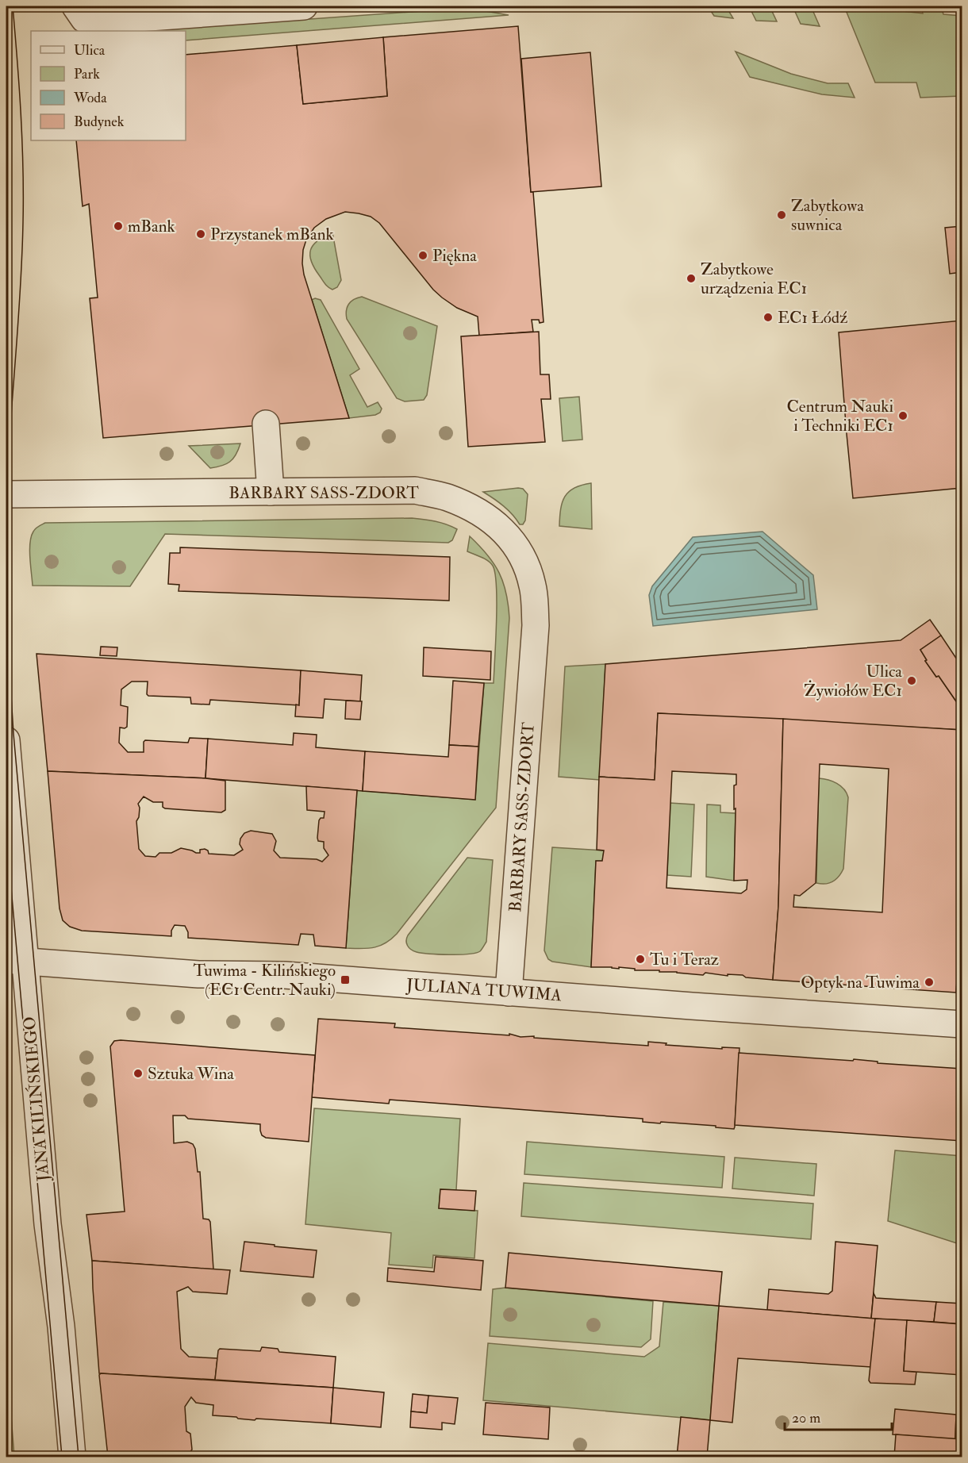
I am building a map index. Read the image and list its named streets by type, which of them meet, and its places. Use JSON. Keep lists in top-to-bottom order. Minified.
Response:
{"streets":{"street":["BARBARY SASS-ZDORT","JULIANA TUWIMA","JANA KILIŃSKIEGO"]},"crossings":[["BARBARY SASS-ZDORT","JULIANA TUWIMA"],["JULIANA TUWIMA","JANA KILIŃSKIEGO"]],"places":{"other":["Zabytkowa suwnica","mBank","Przystanek mBank","Piękna","Zabytkowe urządzenia EC1","EC1 Łódź","Centrum Nauki i Techniki EC1","Ulica Żywiołów EC1","Tu i Teraz","Optyk na Tuwima","Sztuka Wina"],"transit":["Tuwima - Kilińskiego (EC1 Centr. Nauki)"]},"legend":["Ulica","Park","Woda","Budynek"],"scale_bar":"20 m"}
